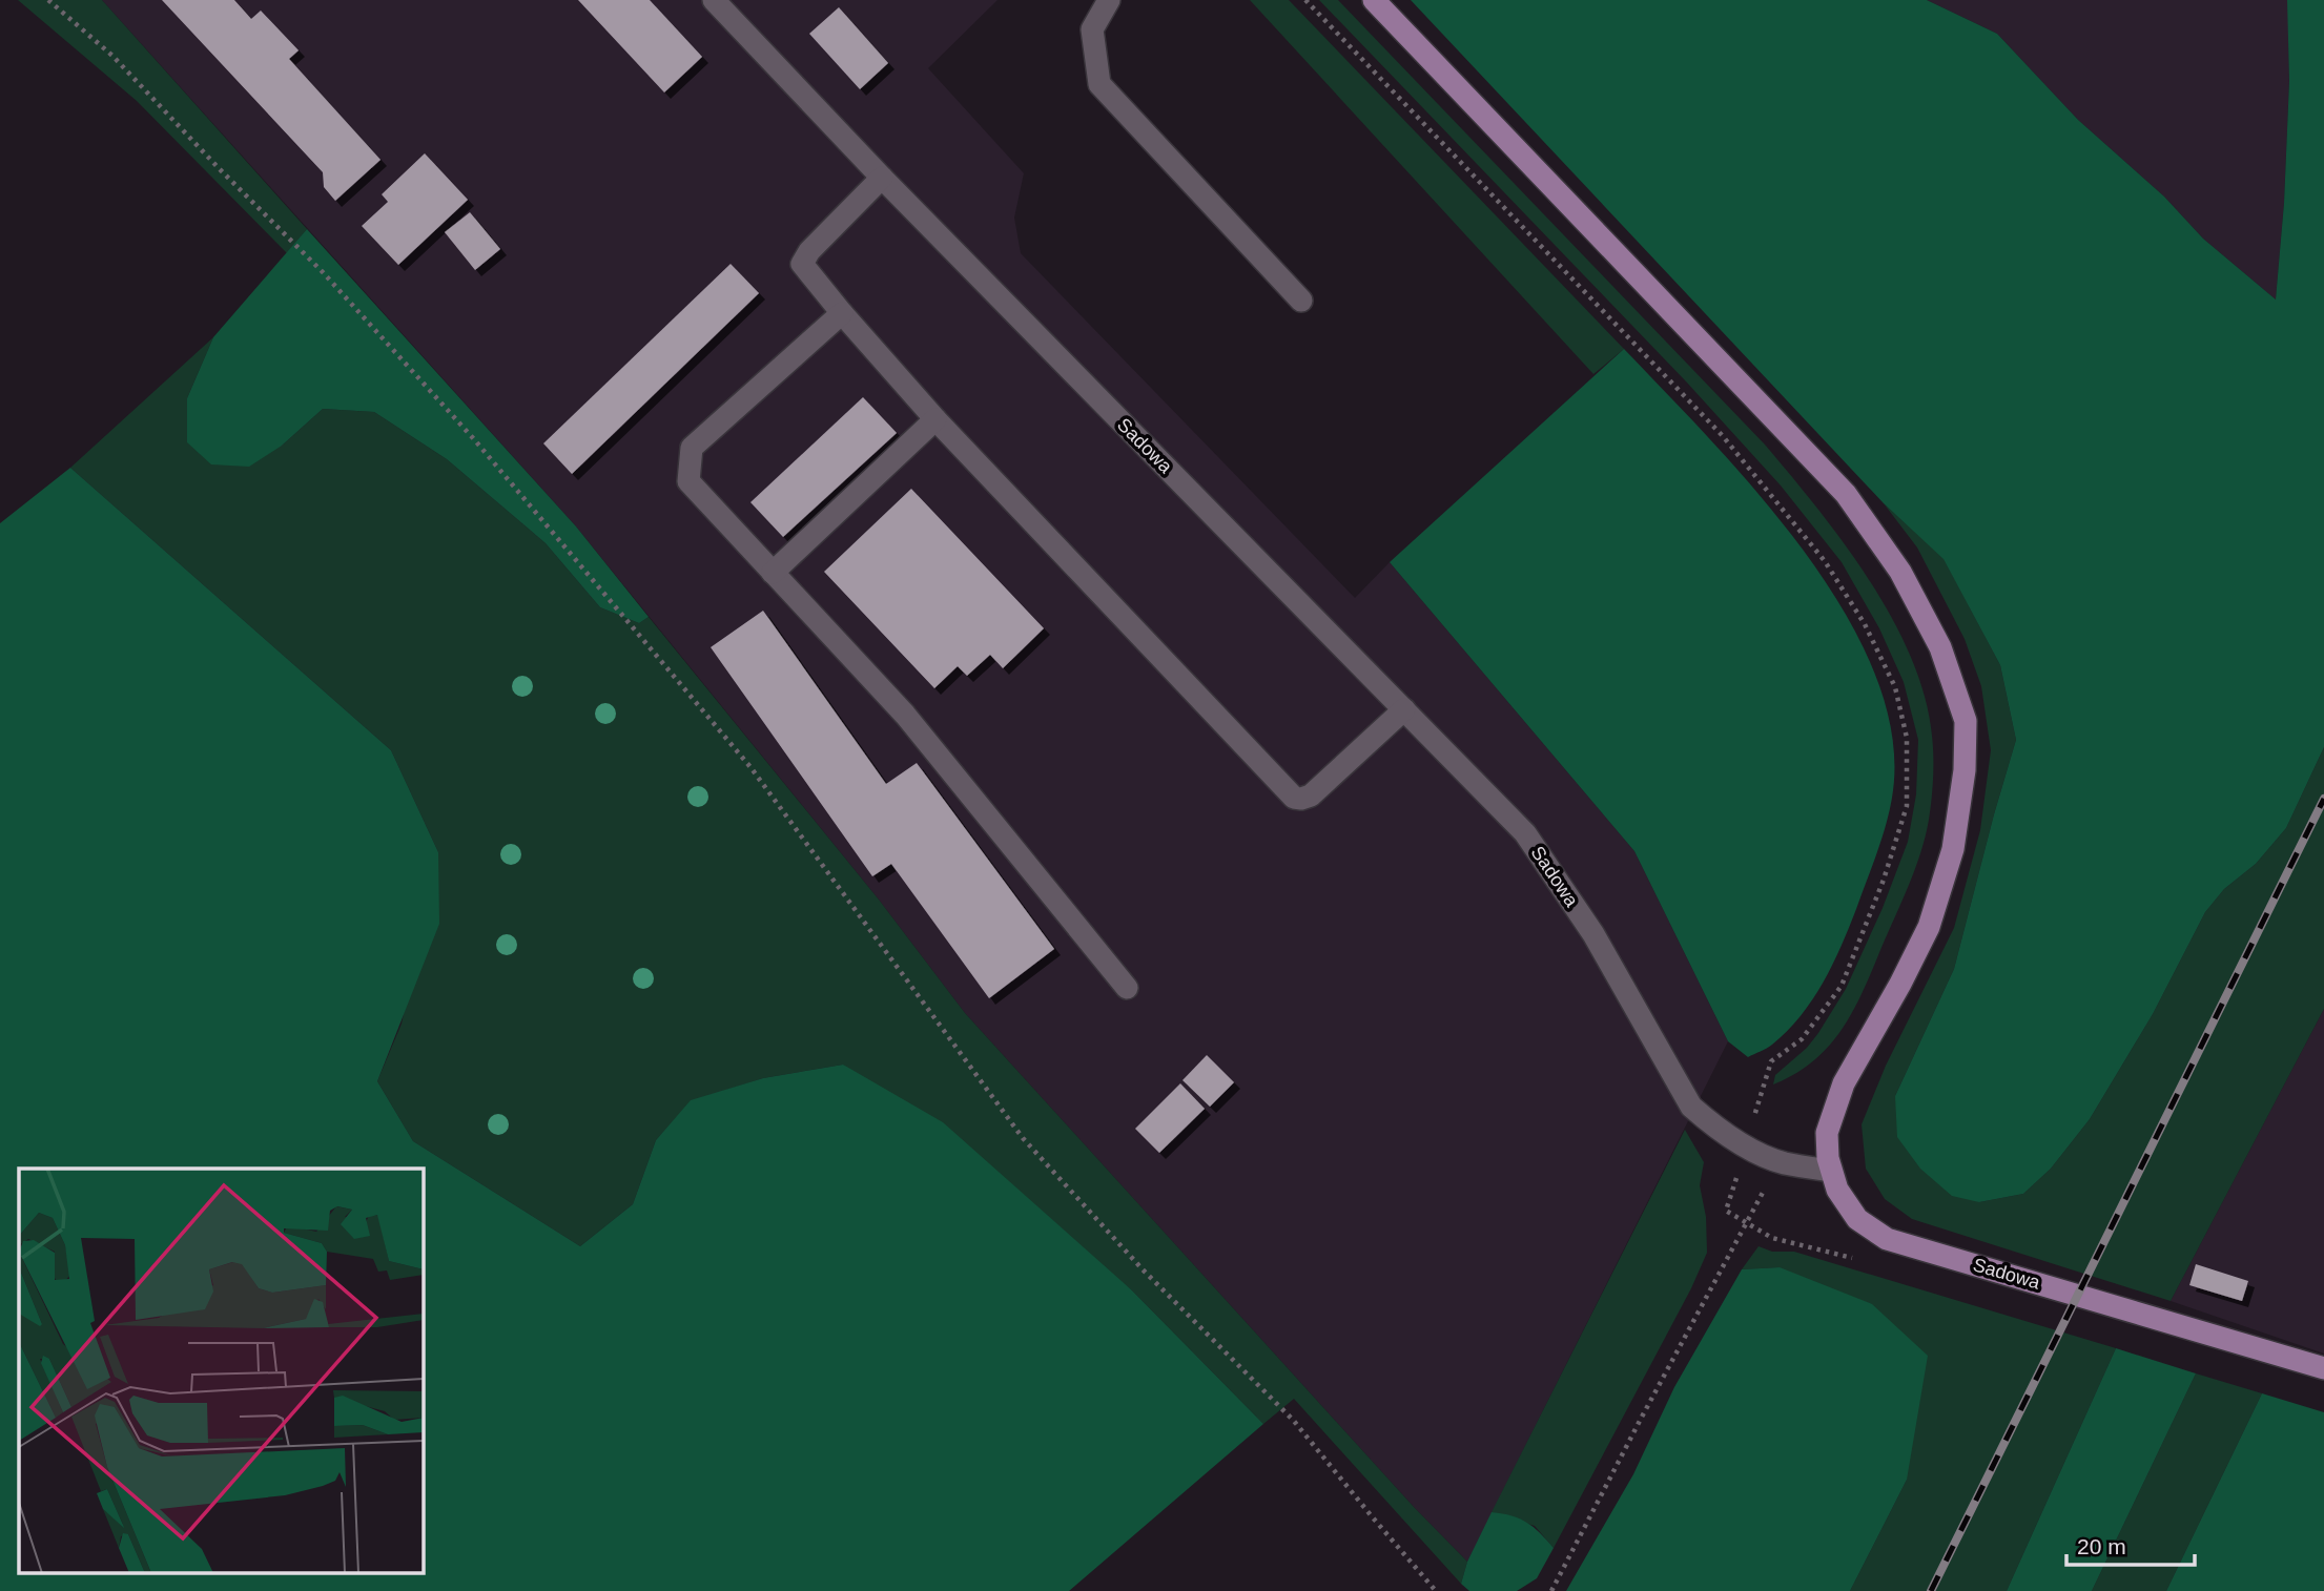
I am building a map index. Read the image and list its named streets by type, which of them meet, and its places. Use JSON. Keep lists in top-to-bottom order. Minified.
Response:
{"streets":{"main road":["Sadowa"]},"scale_bar":"20 m"}
